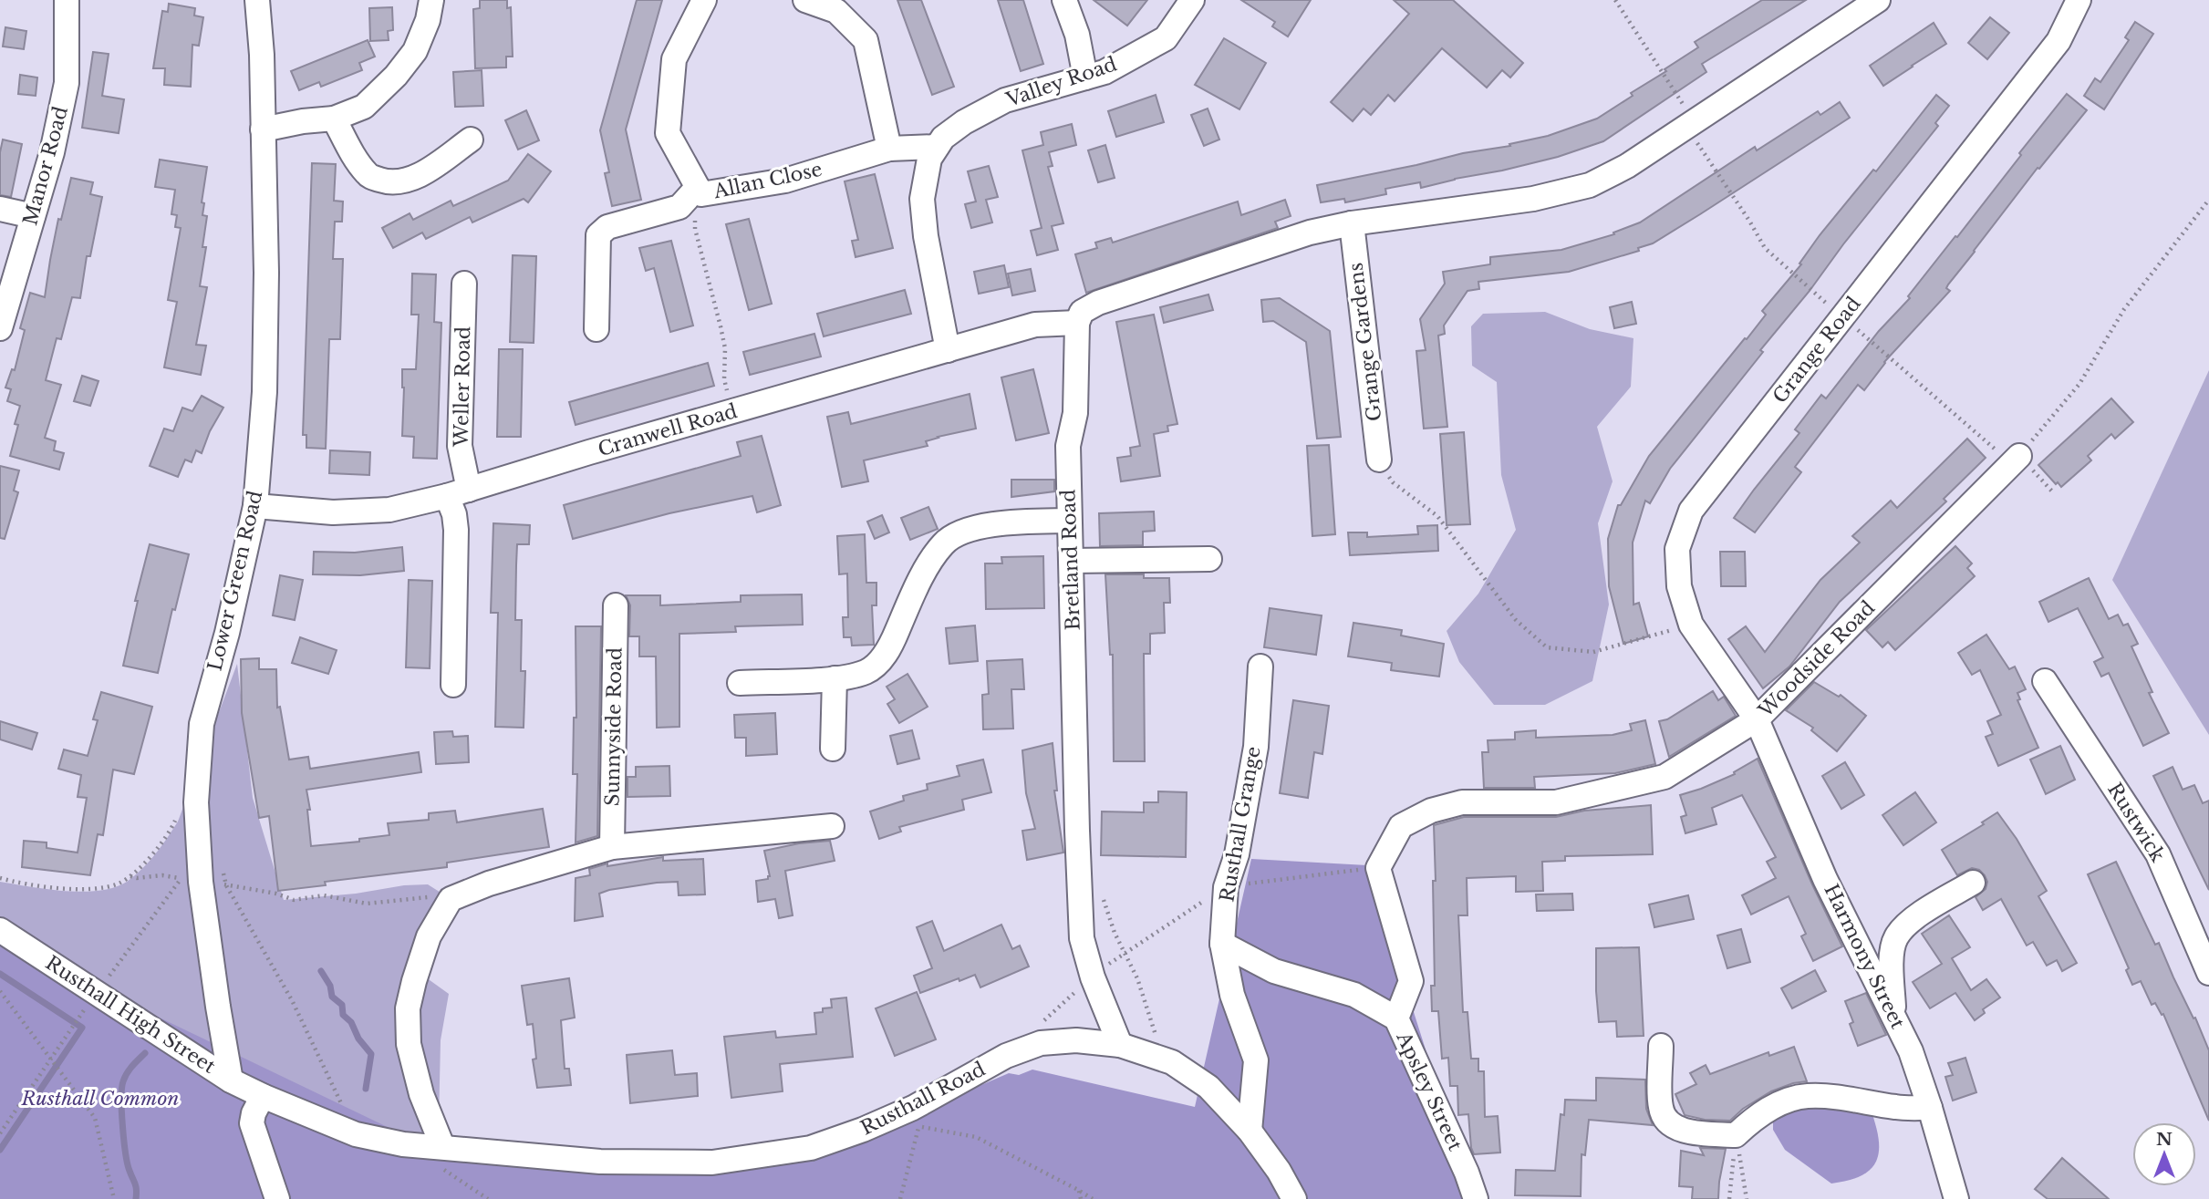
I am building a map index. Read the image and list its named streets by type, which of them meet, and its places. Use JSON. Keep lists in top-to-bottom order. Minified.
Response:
{"streets":{"street":["Valley Road","Manor Road","Allan Close","Grange Gardens","Grange Road","Weller Road","Cranwell Road","Bretland Road","Lower Green Road","Woodside Road","Sunnyside Road","Rustwick","Rusthall Grange","Harmony Street","Rusthall High Street","Apsley Street","Rusthall Road"]},"crossings":[["Valley Road","Allan Close"],["Valley Road","Cranwell Road"],["Grange Road","Woodside Road"],["Grange Road","Harmony Street"],["Weller Road","Cranwell Road"],["Cranwell Road","Bretland Road"],["Cranwell Road","Lower Green Road"],["Bretland Road","Rusthall Road"],["Lower Green Road","Rusthall High Street"],["Woodside Road","Harmony Street"],["Woodside Road","Apsley Street"],["Rusthall Grange","Apsley Street"],["Rusthall Grange","Rusthall Road"],["Rusthall High Street","Rusthall Road"]],"parks":["Rusthall Common"],"north":"top"}
